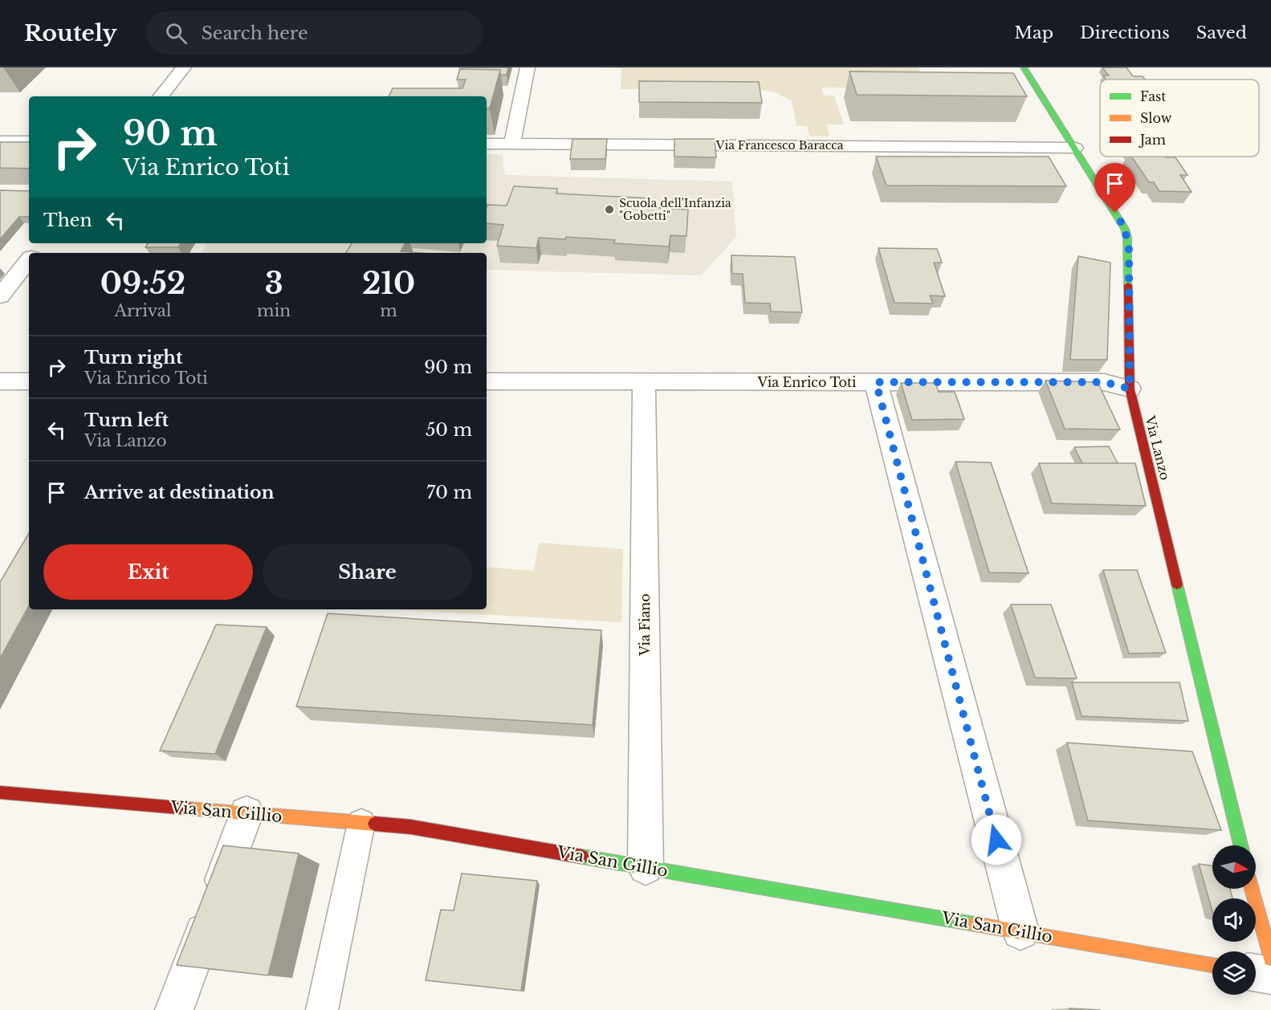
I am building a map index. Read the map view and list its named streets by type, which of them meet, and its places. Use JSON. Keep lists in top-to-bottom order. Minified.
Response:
{"streets":{"street":["Via Francesco Baracca","Via Enrico Toti","Via Lanzo","Via Fiano","Via San Gillio"]},"crossings":[["Via Francesco Baracca","Via Lanzo"],["Via Enrico Toti","Via Lanzo"],["Via Enrico Toti","Via Fiano"],["Via Fiano","Via San Gillio"]],"places":["Scuola dell'Infanzia \"Gobetti\""],"legend":["Fast","Slow","Jam"],"north":"right","page":{"header":"Routely","search":"Search here","nav":["Map","Directions","Saved"],"turn":["90 m","Via Enrico Toti"],"then":"Then","eta":["09:52","Arrival","3","min","210","m"],"list":[{"name":"Turn right","note":"Via Enrico Toti","value":"90 m"},{"name":"Turn left","note":"Via Lanzo","value":"50 m"},{"name":"Arrive at destination","value":"70 m"}],"buttons":["Exit","Share"]}}
